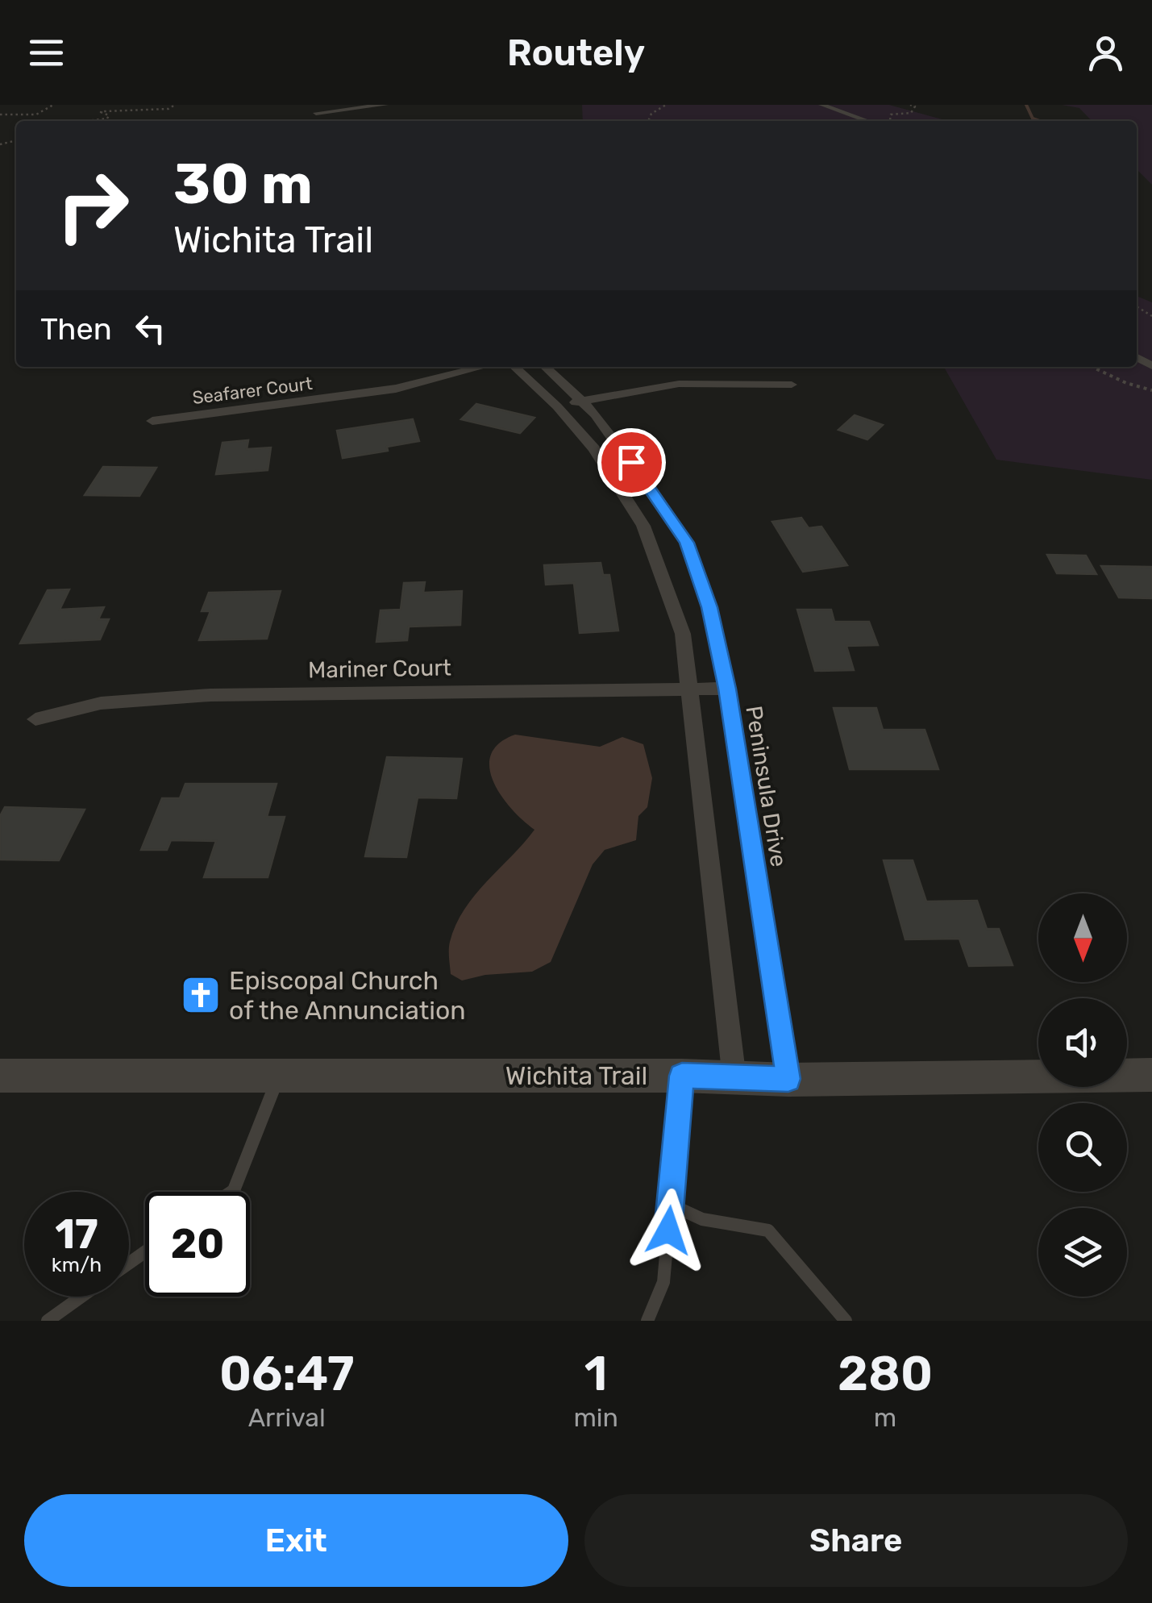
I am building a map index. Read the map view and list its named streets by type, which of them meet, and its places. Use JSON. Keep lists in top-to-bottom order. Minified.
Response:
{"streets":{"street":["Seafarer Court","Mariner Court","Peninsula Drive","Wichita Trail"]},"crossings":[["Mariner Court","Peninsula Drive"],["Peninsula Drive","Wichita Trail"]],"places":{"church":["Episcopal Church of the Annunciation"]},"north":"bottom","page":{"header":"Routely","turn":["30 m","Wichita Trail"],"then":"Then","speed":"17 km/h","limit":"20","eta":["06:47","Arrival","1","min","280","m"],"buttons":["Exit","Share"]}}
